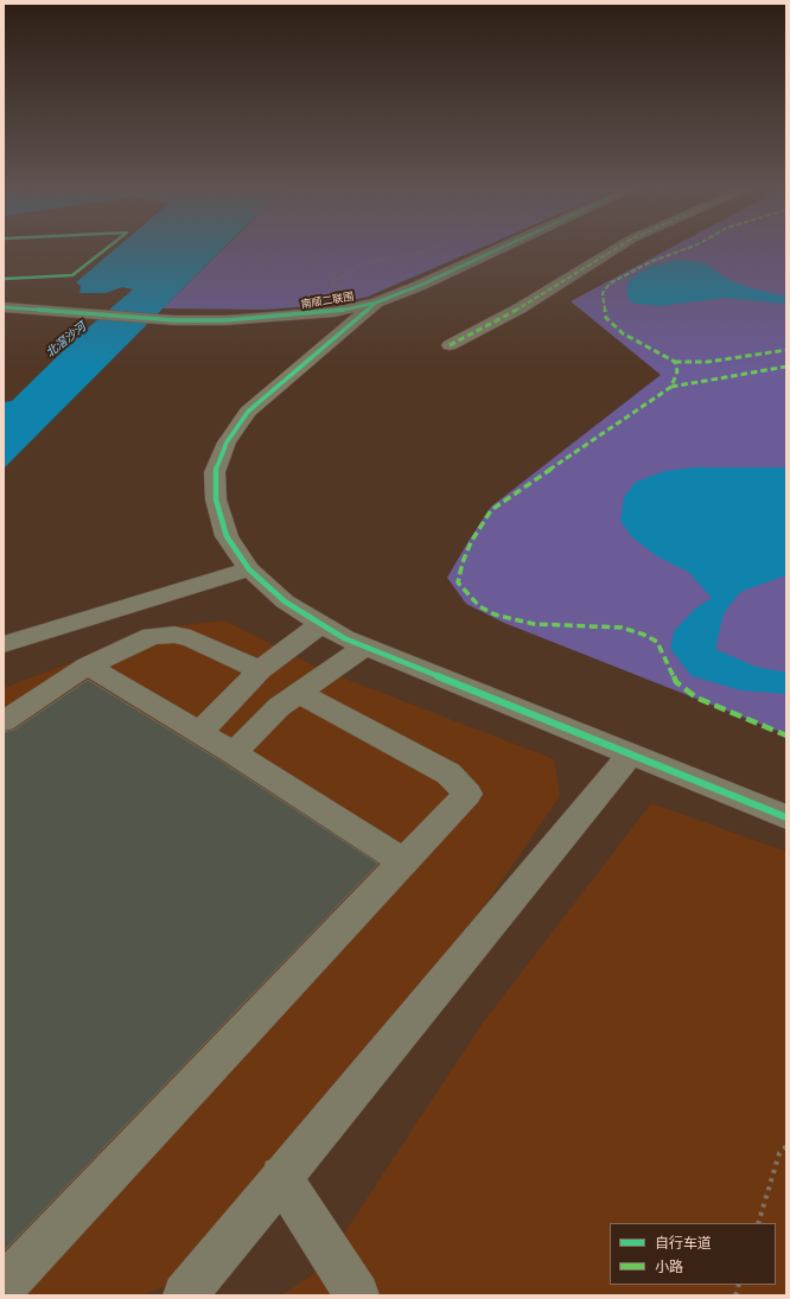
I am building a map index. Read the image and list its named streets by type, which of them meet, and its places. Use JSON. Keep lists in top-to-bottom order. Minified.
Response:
{"streets":{"street":["南顺二联围"]},"water":["北滘沙河"],"legend":["自行车道","小路"]}
